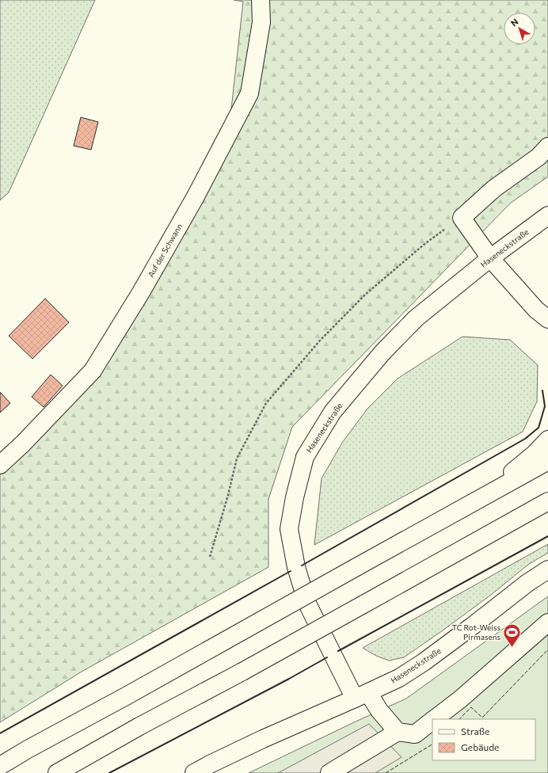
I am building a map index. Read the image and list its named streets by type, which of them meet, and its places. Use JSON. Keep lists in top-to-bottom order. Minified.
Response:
{"streets":{"main road":["Haseneckstraße","Auf der Schwann"]},"places":{"sports":["TC Rot-Weiss Pirmasens"]},"legend":["Straße","Gebäude"],"north":"top left"}
